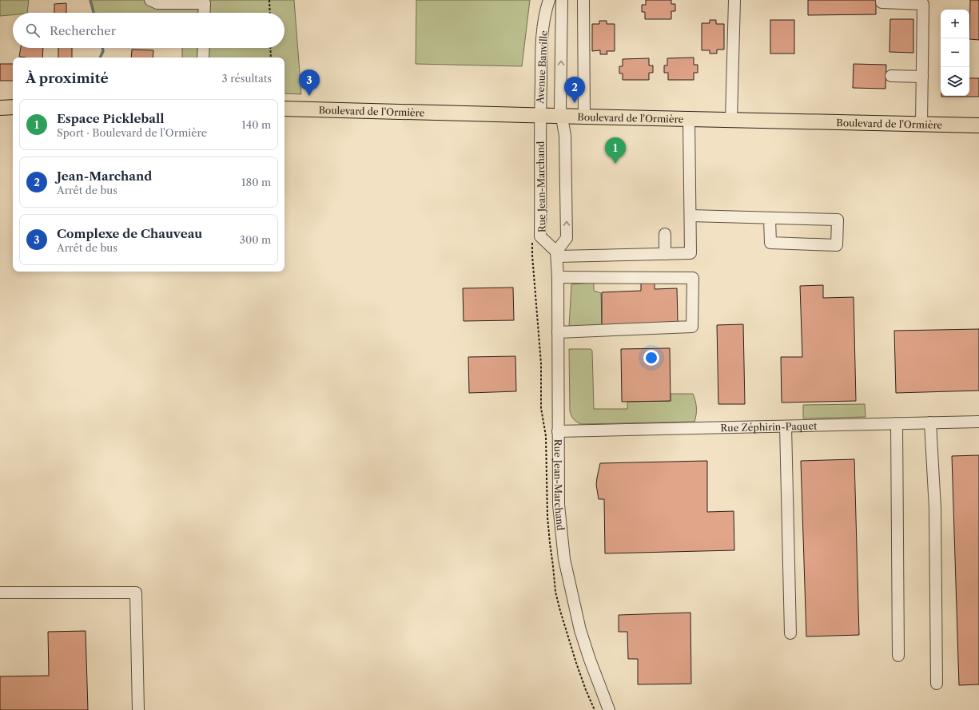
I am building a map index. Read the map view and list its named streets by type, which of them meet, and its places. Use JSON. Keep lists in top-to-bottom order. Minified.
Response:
{"streets":{"main road":["Boulevard de l'Ormière"],"street":["Avenue Banville","Rue Jean-Marchand","Rue Zéphirin-Paquet"]},"crossings":[["Avenue Banville","Boulevard de l'Ormière"],["Avenue Banville","Rue Jean-Marchand"],["Boulevard de l'Ormière","Rue Jean-Marchand"],["Rue Jean-Marchand","Rue Zéphirin-Paquet"]],"page":{"map_buttons":["+","−"],"search":"Rechercher","heading":["À proximité","3 résultats"],"pins":["3","2","1"],"list":[{"mark":"1","name":"Espace Pickleball","note":"Sport · Boulevard de l'Ormière","value":"140 m"},{"mark":"2","name":"Jean-Marchand","note":"Arrêt de bus","value":"180 m"},{"mark":"3","name":"Complexe de Chauveau","note":"Arrêt de bus","value":"300 m"}]}}
